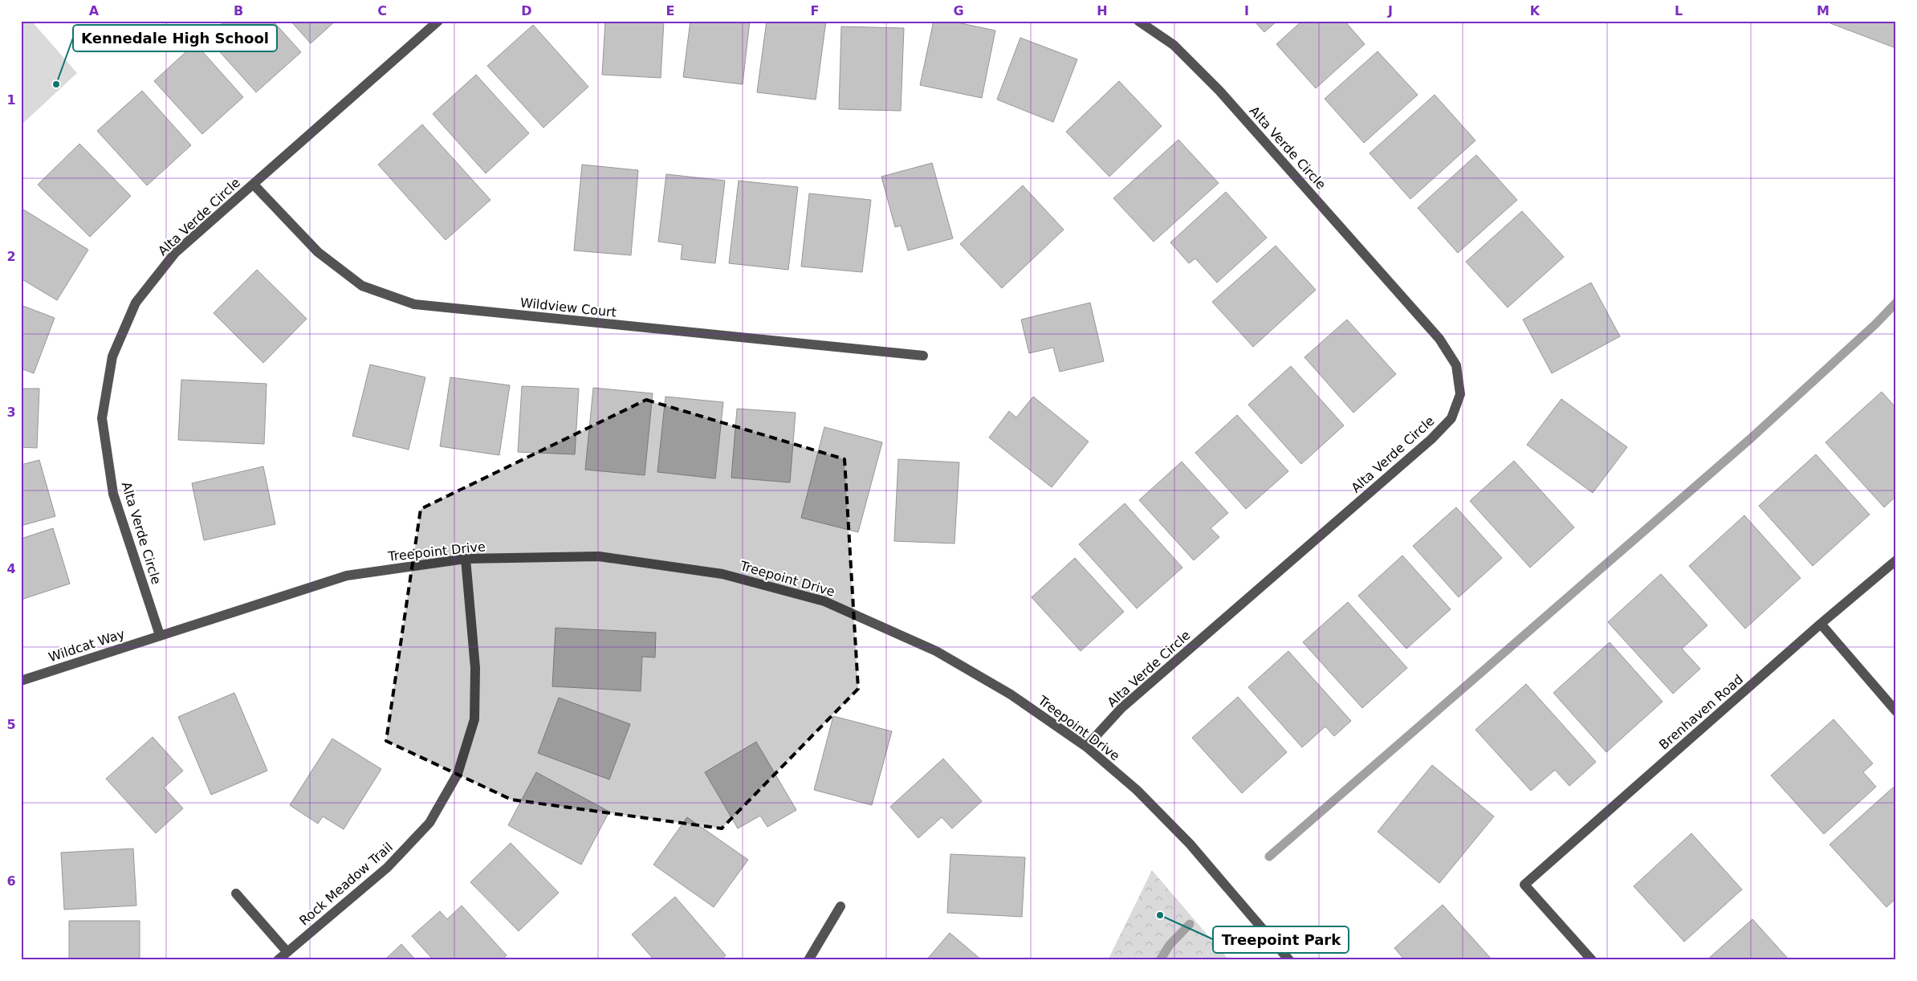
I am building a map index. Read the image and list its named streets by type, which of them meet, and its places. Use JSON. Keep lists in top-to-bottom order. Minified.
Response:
{"streets":{"street":["Alta Verde Circle","Wildview Court","Treepoint Drive","Wildcat Way","Brenhaven Road","Rock Meadow Trail"]},"crossings":[["Alta Verde Circle","Wildview Court"],["Alta Verde Circle","Treepoint Drive"],["Alta Verde Circle","Wildcat Way"],["Treepoint Drive","Wildcat Way"],["Treepoint Drive","Rock Meadow Trail"]],"places":["Kennedale High School","Treepoint Park"],"grid":{"columns":["A","B","C","D","E","F","G","H","I","J","K","L","M"],"rows":["1","2","3","4","5","6"]}}
